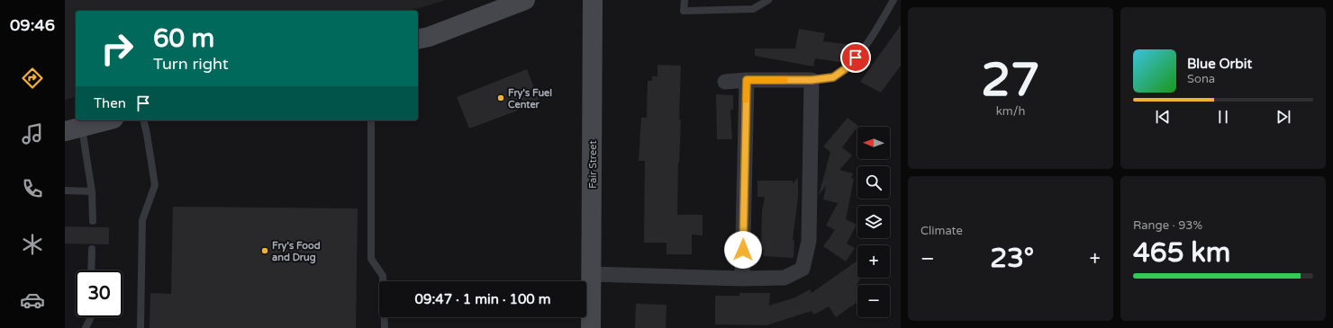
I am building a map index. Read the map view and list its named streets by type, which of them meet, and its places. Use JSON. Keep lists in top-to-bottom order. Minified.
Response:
{"streets":{"street":["Fair Street"]},"places":["Fry's Fuel Center","Fry's Food and Drug"],"north":"left","page":{"tabs":"09:46","tile":[["27","km/h"],"Climate",["Range · 93%","465 km"]],"turn":["60 m","Turn right"],"song":["Blue Orbit","Sona"],"then":"Then","map_buttons":["+","−"],"heat":["−","23°","+"],"limit":"30","trip":"09:47 · 1 min · 100 m"}}
